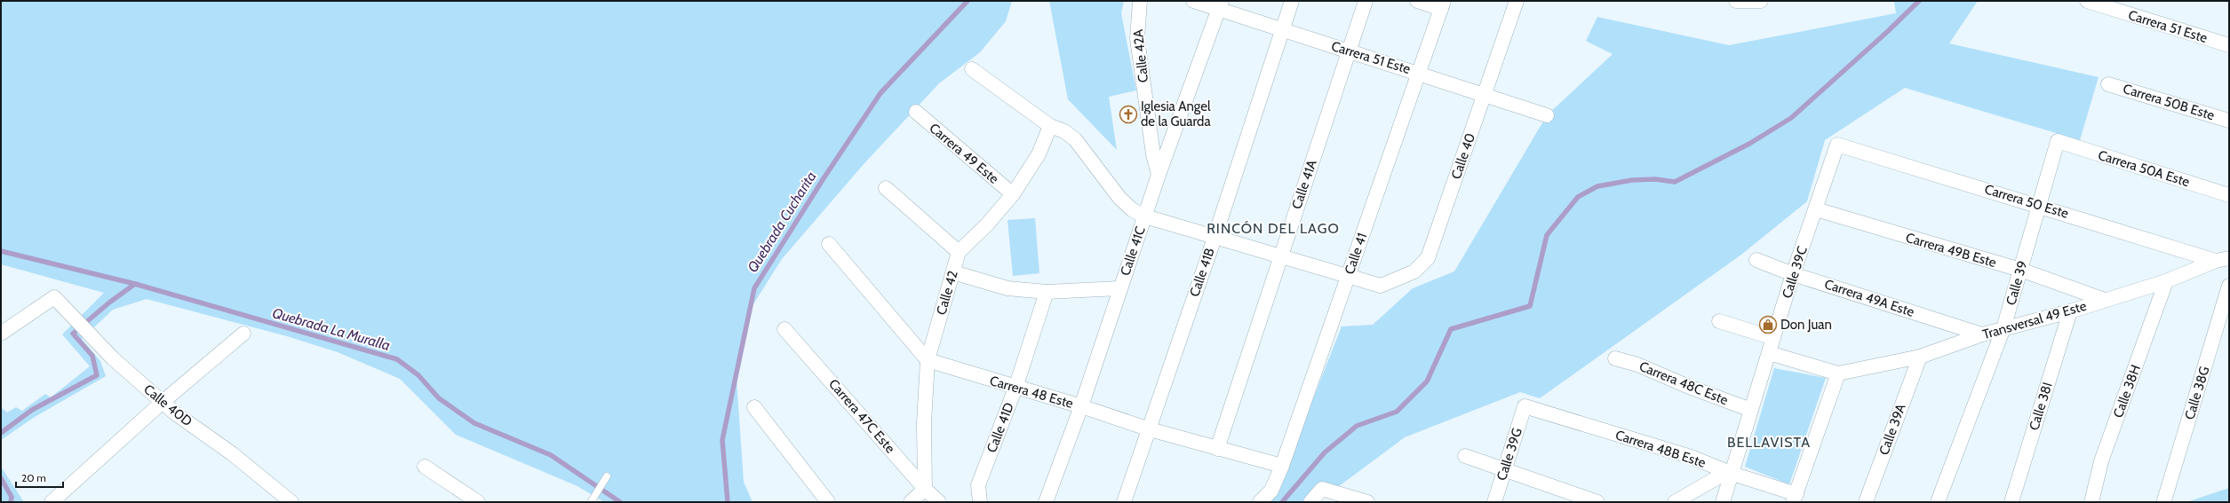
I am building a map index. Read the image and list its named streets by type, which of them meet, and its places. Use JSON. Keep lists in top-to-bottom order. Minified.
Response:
{"streets":{"street":["Carrera 51 Este","Calle 42A","Carrera 50B Este","Carrera 49 Este","Calle 40","Carrera 50A Este","Calle 41A","Carrera 50 Este","Carrera 49B Este","Calle 41C","Calle 41","Calle 41B","Calle 39C","Calle 39","Calle 42","Carrera 49A Este","Transversal 49 Este","Carrera 48C Este","Calle 38H","Carrera 48 Este","Calle 38G","Calle 40D","Calle 38I","Carrera 47C Este","Calle 41D","Calle 39A","Carrera 48B Este","Calle 39G"]},"crossings":[["Carrera 51 Este","Calle 40"],["Carrera 51 Este","Calle 41A"],["Carrera 51 Este","Calle 41C"],["Carrera 51 Este","Calle 41"],["Carrera 51 Este","Calle 41B"],["Calle 42A","Calle 41C"],["Carrera 49 Este","Calle 42"],["Calle 40","Calle 41"],["Carrera 50A Este","Calle 39"],["Calle 41A","Carrera 48 Este"],["Carrera 50 Este","Calle 39C"],["Carrera 50 Este","Calle 39"],["Carrera 50 Este","Transversal 49 Este"],["Carrera 49B Este","Calle 39C"],["Carrera 49B Este","Calle 39"],["Carrera 49B Este","Transversal 49 Este"],["Calle 41C","Carrera 48 Este"],["Calle 41","Carrera 48 Este"],["Calle 41B","Carrera 48 Este"],["Calle 39C","Carrera 49A Este"],["Calle 39C","Carrera 48C Este"],["Calle 39C","Carrera 48B Este"],["Calle 39","Transversal 49 Este"],["Calle 42","Carrera 48 Este"],["Calle 42","Carrera 47C Este"],["Carrera 49A Este","Transversal 49 Este"],["Transversal 49 Este","Calle 38H"],["Transversal 49 Este","Calle 38I"],["Transversal 49 Este","Calle 39A"],["Carrera 48 Este","Calle 41D"],["Carrera 48B Este","Calle 39G"]],"districts":["RINCÓN DEL LAGO","BELLAVISTA"],"water":["Quebrada Cucharita","Quebrada La Muralla"],"places":{"church":["Iglesia Angel de la Guarda"],"shop":["Don Juan"]},"scale_bar":"20 m"}
